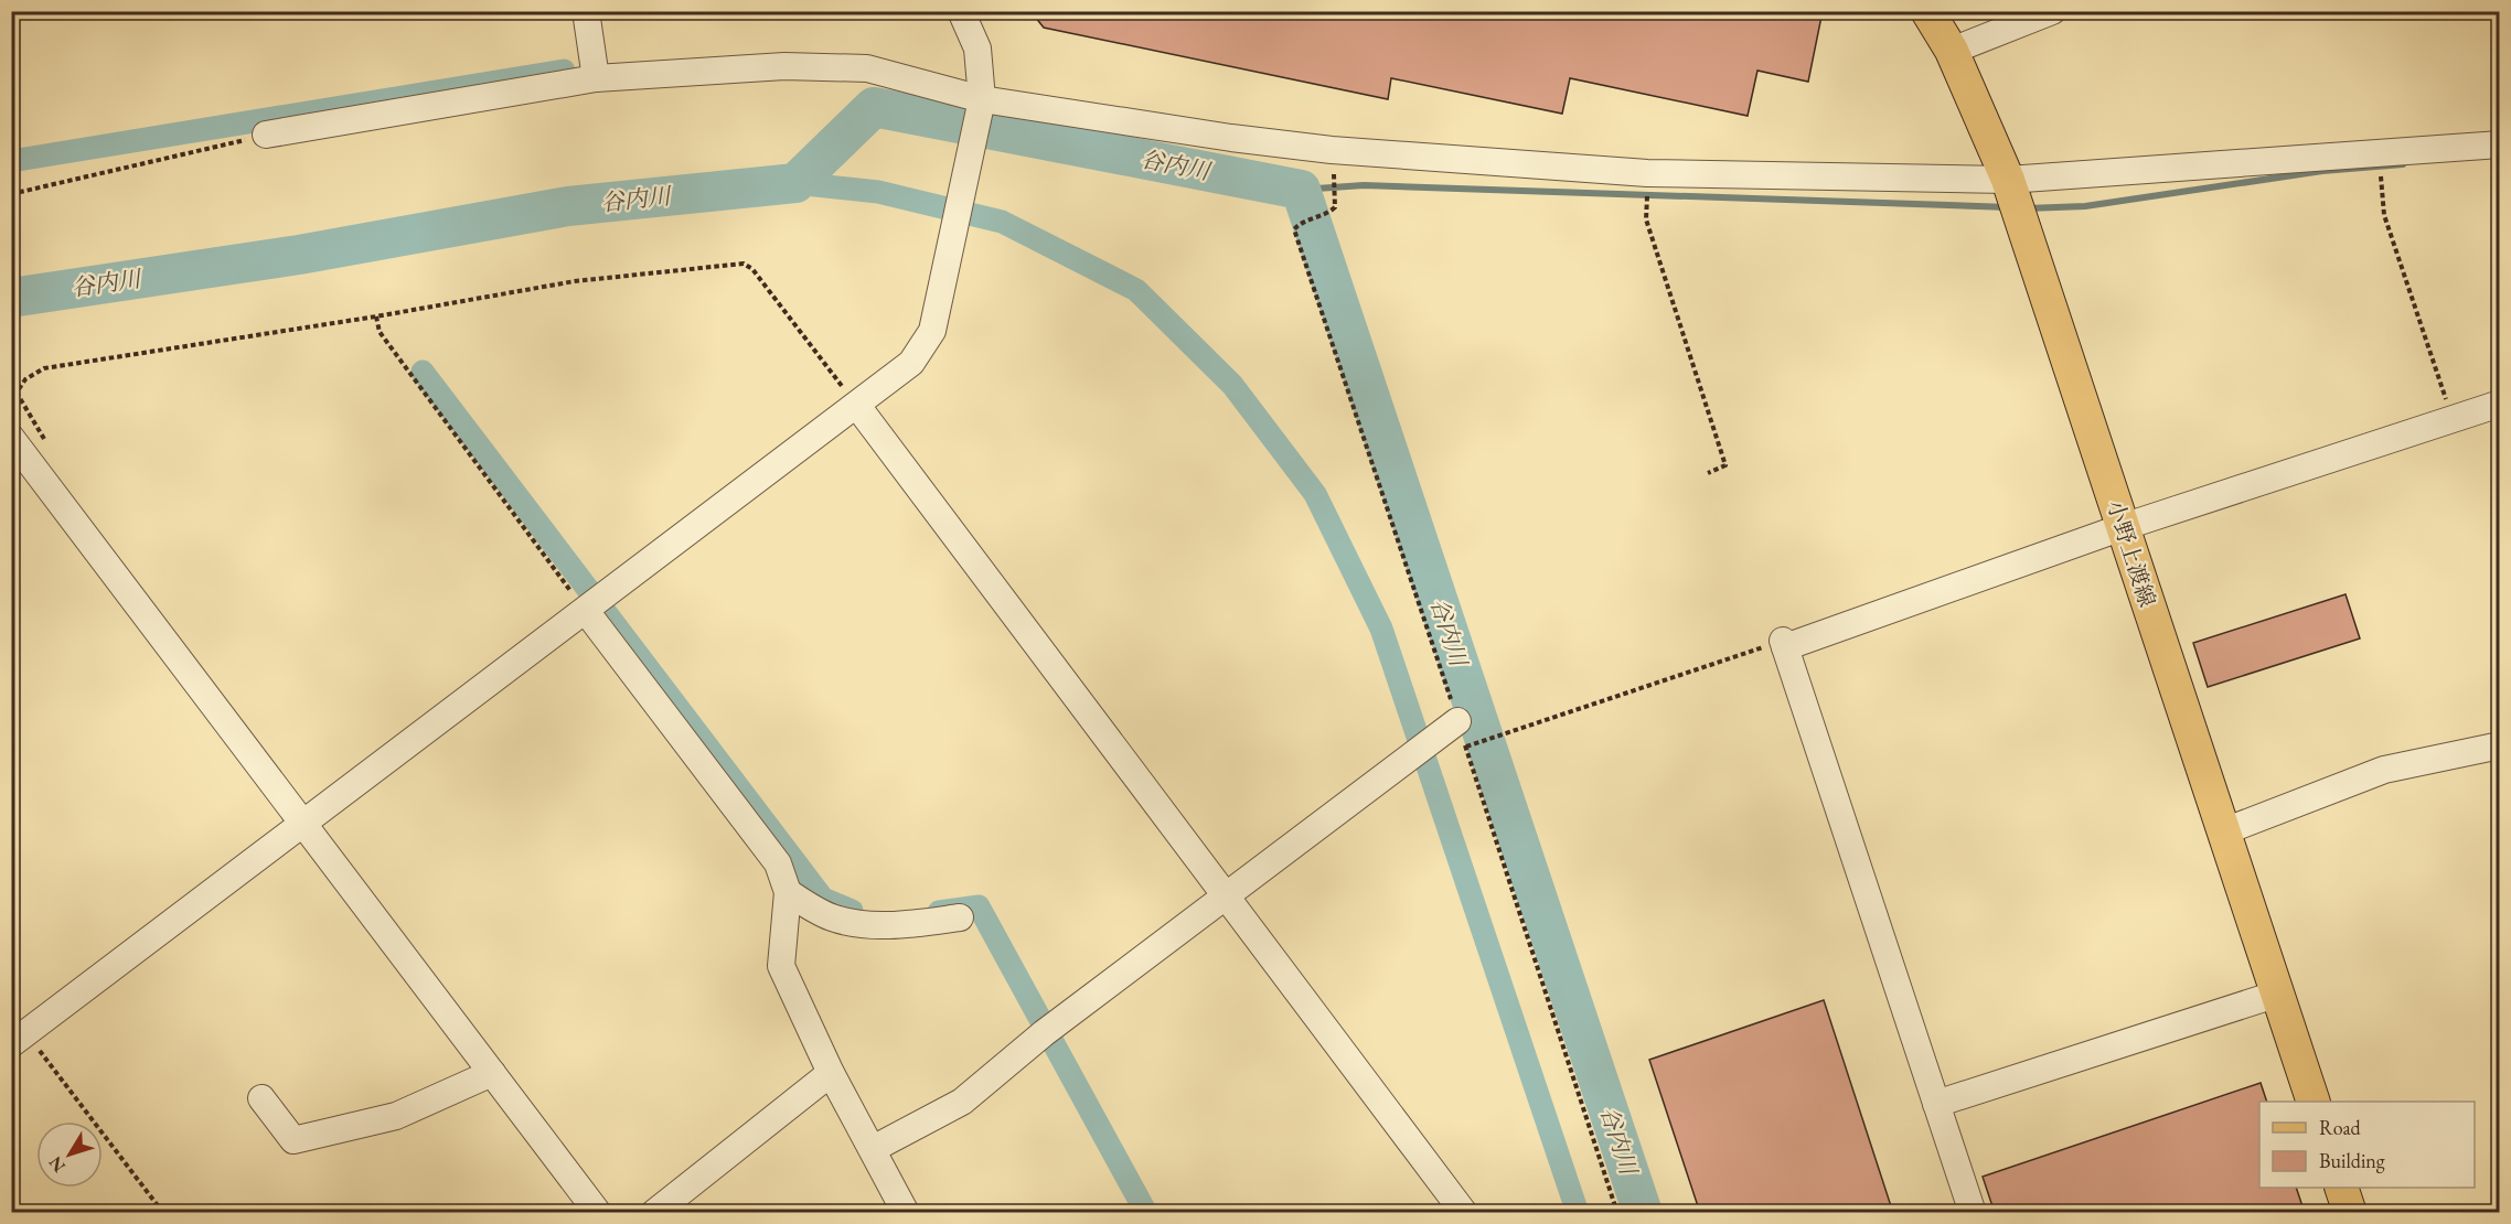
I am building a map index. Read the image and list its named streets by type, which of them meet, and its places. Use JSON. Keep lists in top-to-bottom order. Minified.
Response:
{"streets":{"main road":["小野上渡線"]},"water":["谷内川"],"legend":["Road","Building"],"north":"bottom left"}
